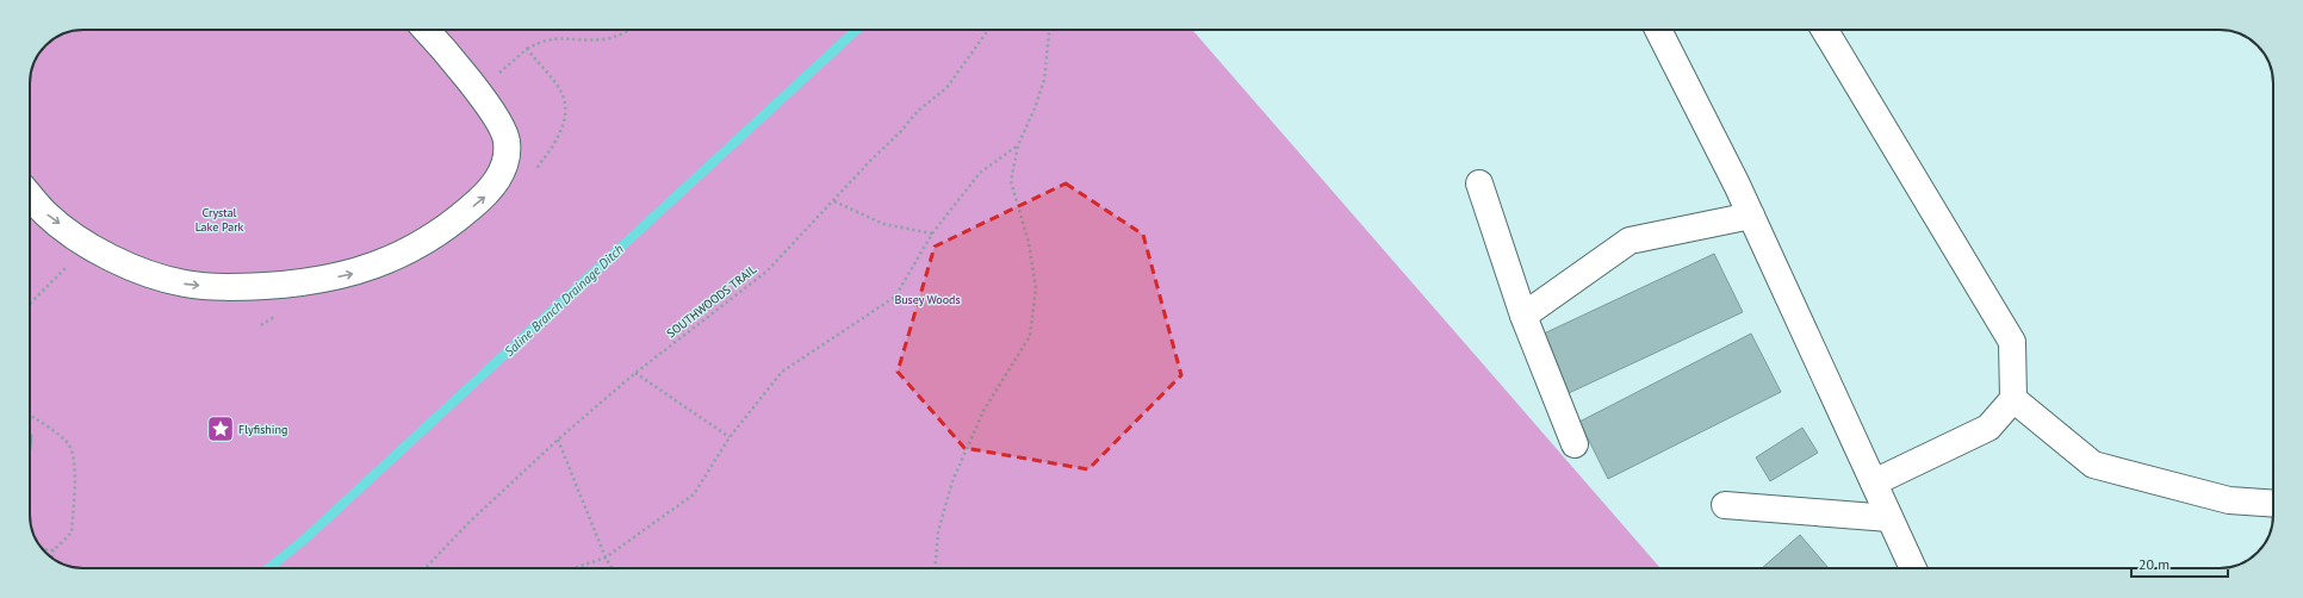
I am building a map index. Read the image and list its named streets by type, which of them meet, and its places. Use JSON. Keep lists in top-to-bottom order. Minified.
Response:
{"streets":{"path":["SOUTHWOODS TRAIL"]},"water":["Saline Branch Drainage Ditch"],"parks":["Crystal Lake Park","Busey Woods"],"places":{"place":["Flyfishing"]},"scale_bar":"20 m"}
